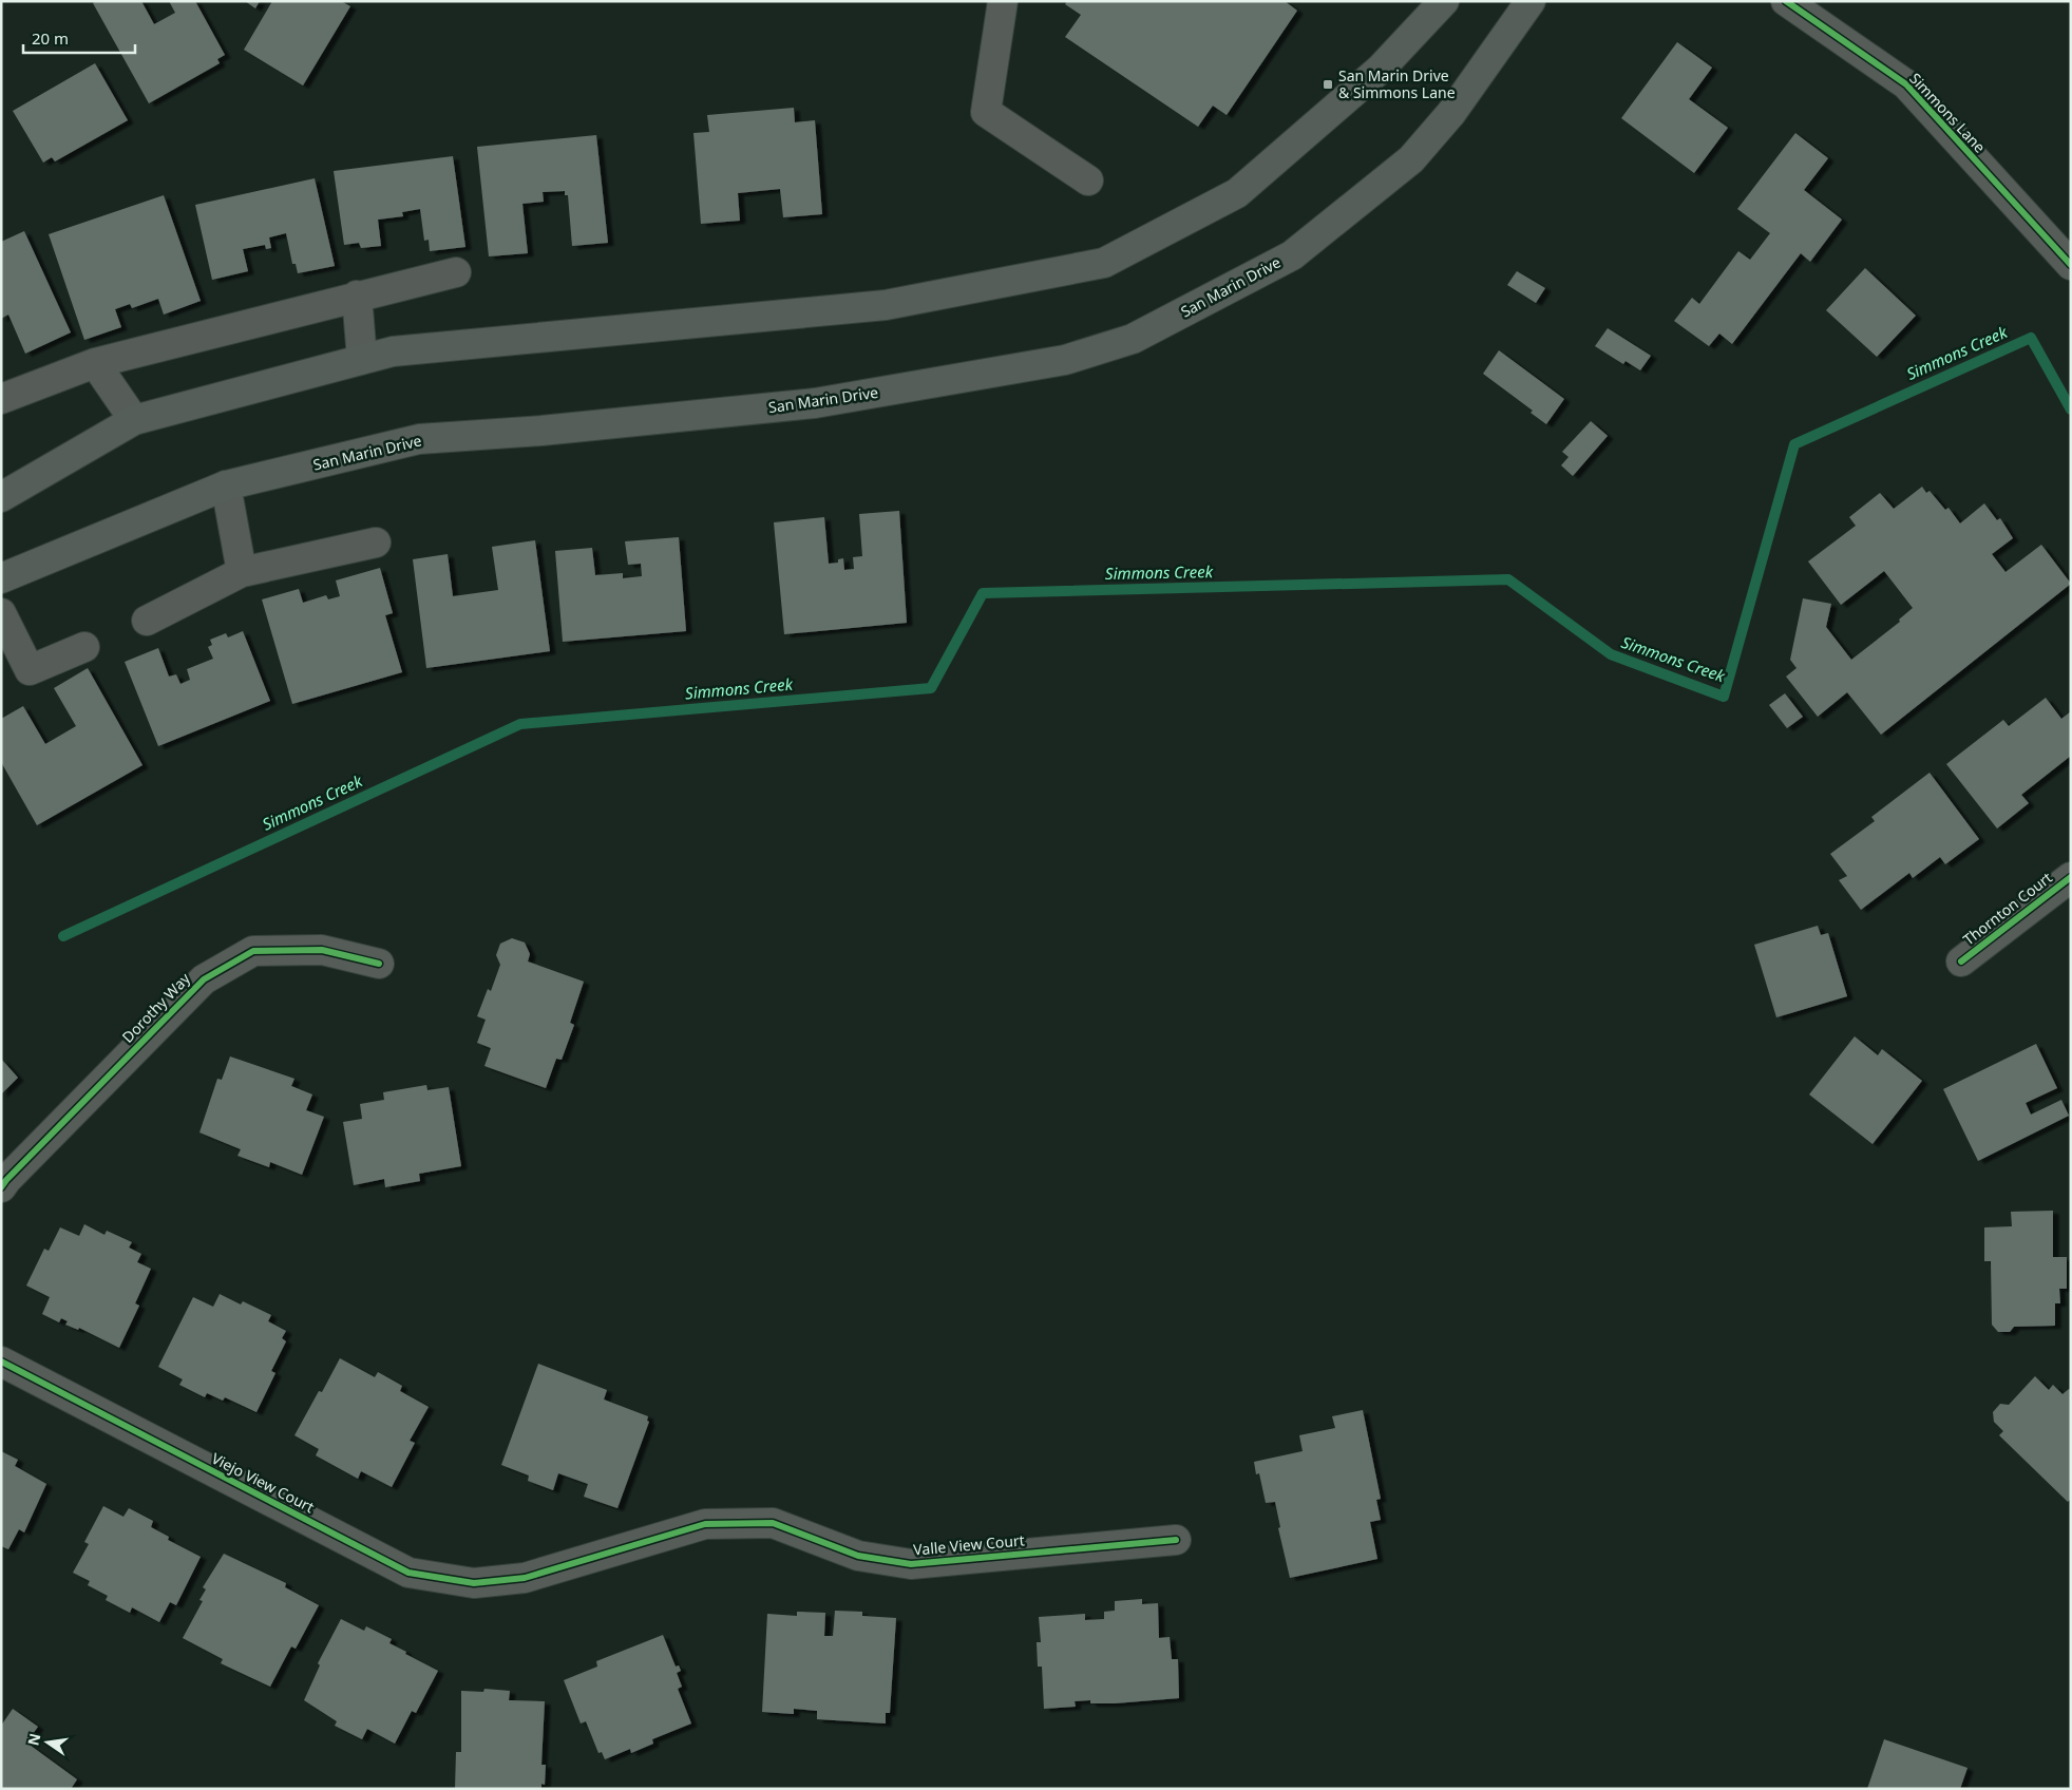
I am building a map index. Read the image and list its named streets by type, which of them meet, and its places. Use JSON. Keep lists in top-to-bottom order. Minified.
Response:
{"streets":{"main road":["San Marin Drive"],"street":["Simmons Lane","Thornton Court","Dorothy Way","Viejo View Court","Valle View Court"]},"crossings":[["Viejo View Court","Valle View Court"]],"water":["Simmons Creek"],"places":{"transit":["San Marin Drive & Simmons Lane"]},"scale_bar":"20 m","north":"left"}
